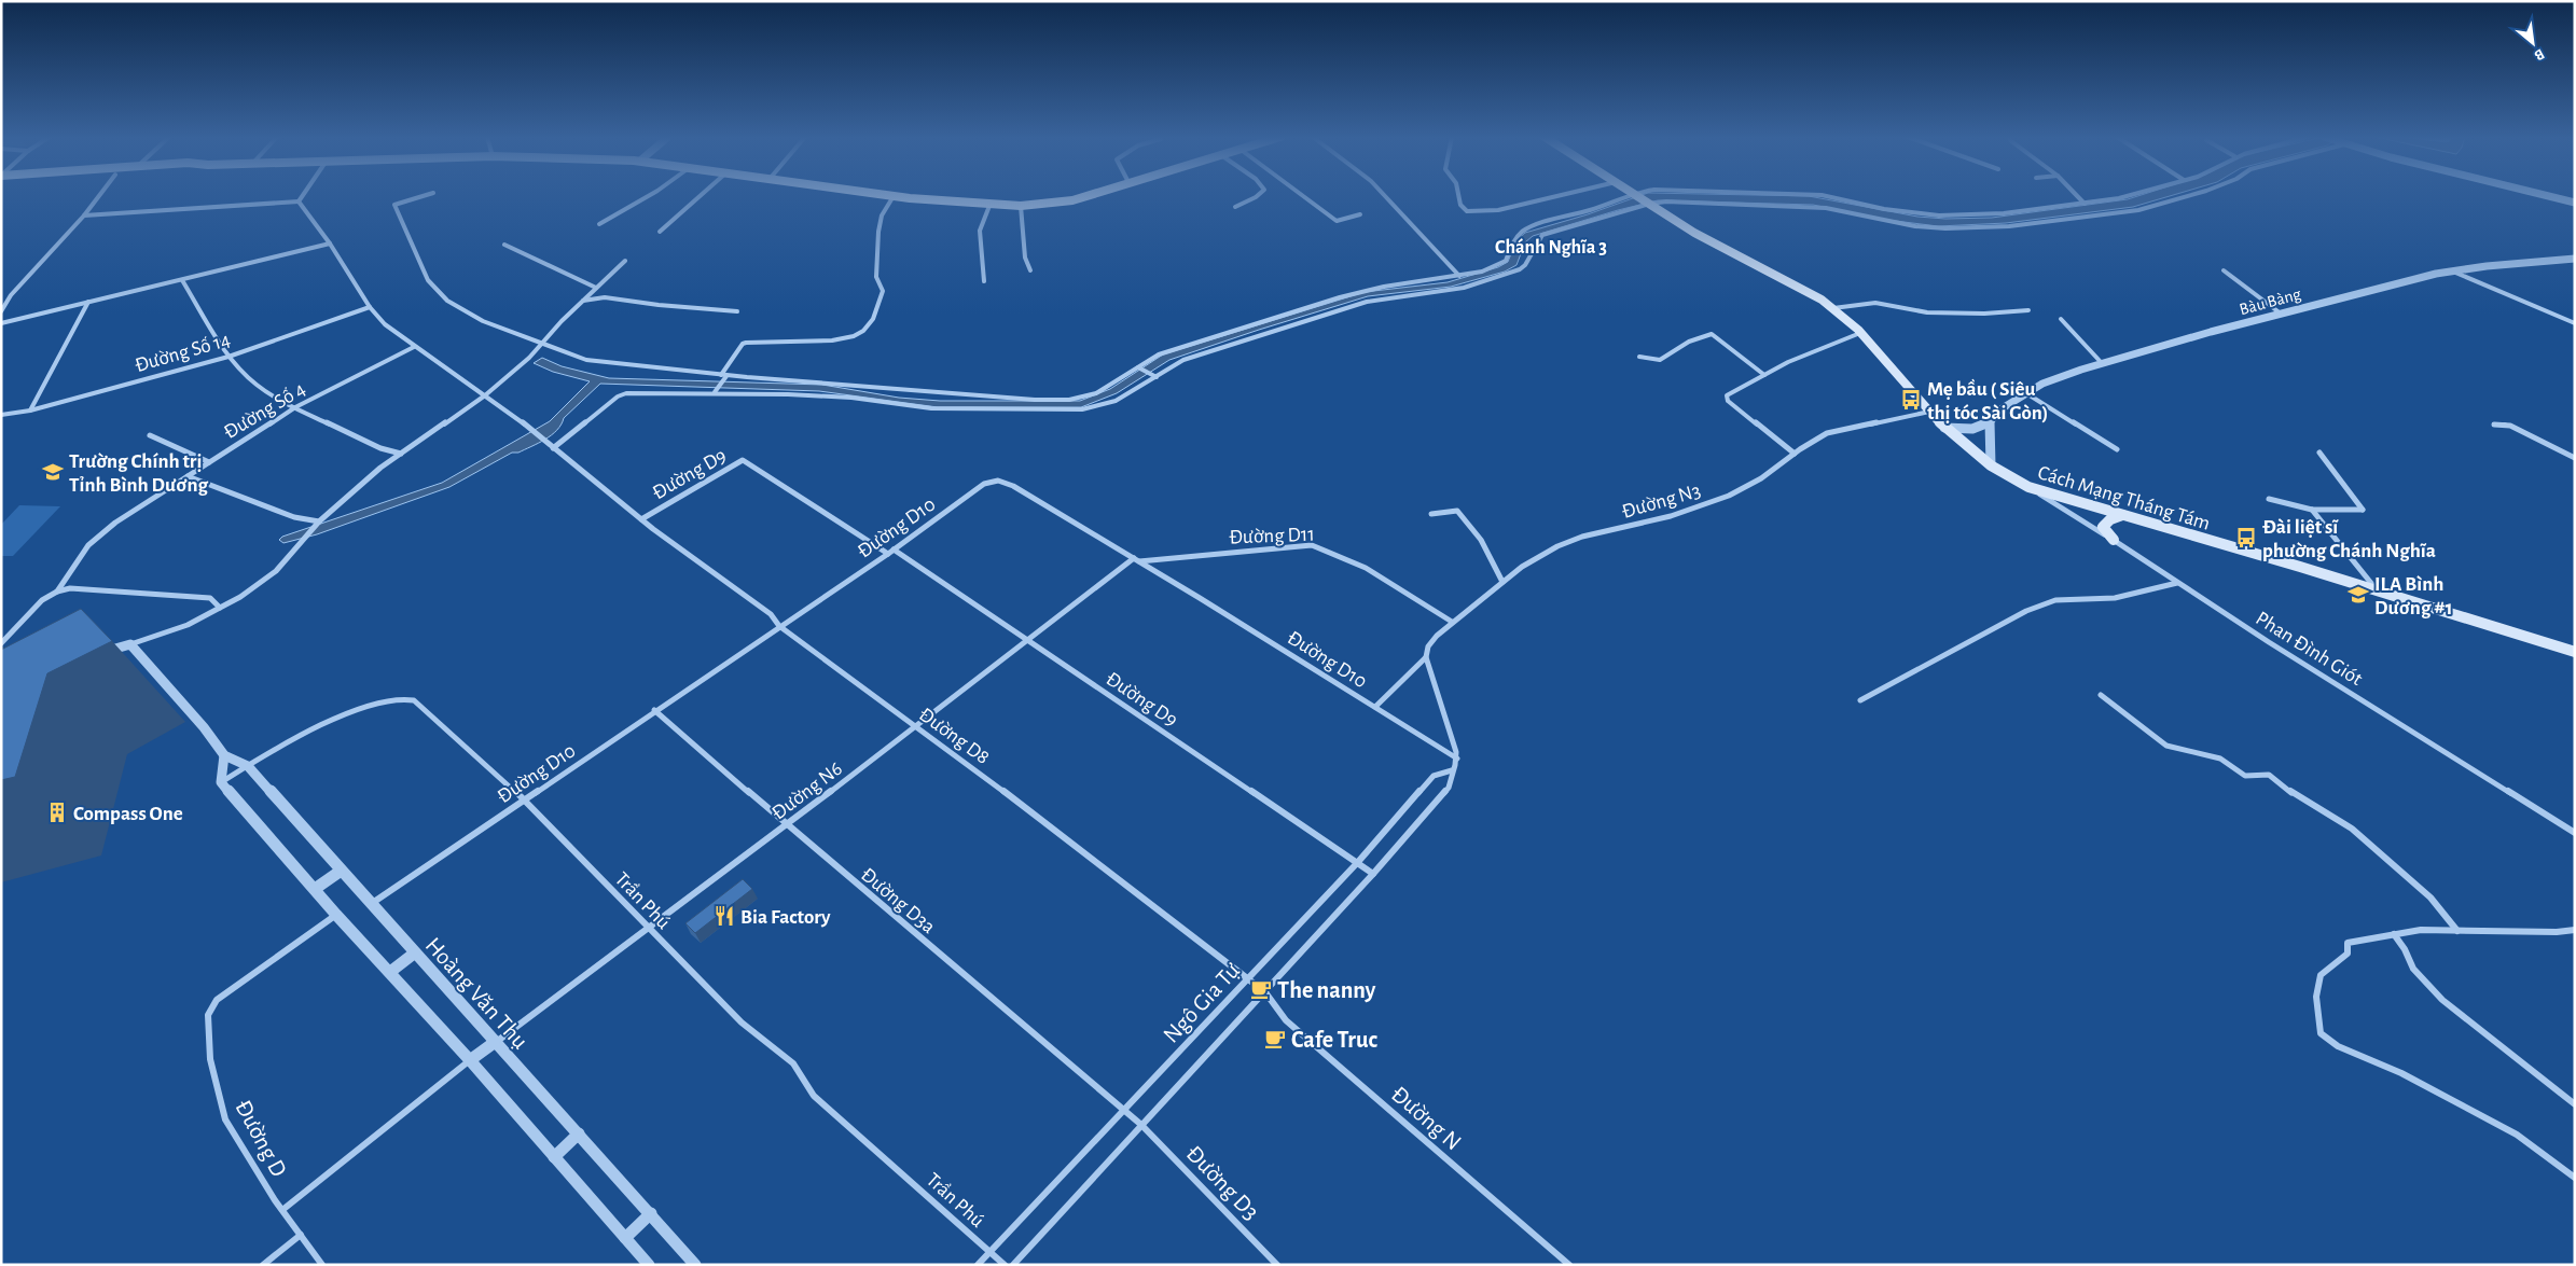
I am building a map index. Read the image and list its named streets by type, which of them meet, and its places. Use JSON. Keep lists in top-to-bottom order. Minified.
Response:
{"streets":{"main road":["Cách Mạng Tháng Tám"],"street":["Bàu Bàng","Đường Số 14","Đường Số 4","Đường D9","Đường N3","Đường D10","Đường D11","Phan Đình Giót","Đường D8","Đường N6","Trần Phú","Đường D3a","Hoàng Văn Thụ","Ngô Gia Tự","Đường N","Đường D","Đường D3"]},"crossings":[["Đường Số 14","Đường D8"],["Đường Số 4","Đường D8"],["Đường D9","Đường D10"],["Đường D9","Đường D8"],["Đường D9","Đường N6"],["Đường D9","Ngô Gia Tự"],["Cách Mạng Tháng Tám","Đường N3"],["Cách Mạng Tháng Tám","Phan Đình Giót"],["Đường N3","Đường D10"],["Đường N3","Đường D11"],["Đường D10","Đường D11"],["Đường D10","Đường D8"],["Đường D10","Đường N6"],["Đường D10","Trần Phú"],["Đường D10","Đường D3a"],["Đường D10","Hoàng Văn Thụ"],["Đường D10","Ngô Gia Tự"],["Đường D11","Đường N6"],["Đường D8","Đường N6"],["Đường D8","Ngô Gia Tự"],["Đường D8","Đường N"],["Đường N6","Trần Phú"],["Đường N6","Đường D3a"],["Đường N6","Hoàng Văn Thụ"],["Trần Phú","Hoàng Văn Thụ"],["Trần Phú","Ngô Gia Tự"],["Đường D3a","Ngô Gia Tự"],["Đường D3a","Đường D3"],["Ngô Gia Tự","Đường N"],["Ngô Gia Tự","Đường D3"]],"districts":["Chánh Nghĩa 3"],"places":{"bus stop":["Mẹ bầu ( Siêu thị tóc Sài Gòn)","Đài liệt sĩ phường Chánh Nghĩa"],"school or university":["Trường Chính trị Tỉnh Bình Dương","ILA Bình Dương #1"],"building":["Compass One"],"restaurant":["Bia Factory"],"cafe":["The nanny","Cafe Truc"]},"north":"bottom right"}
